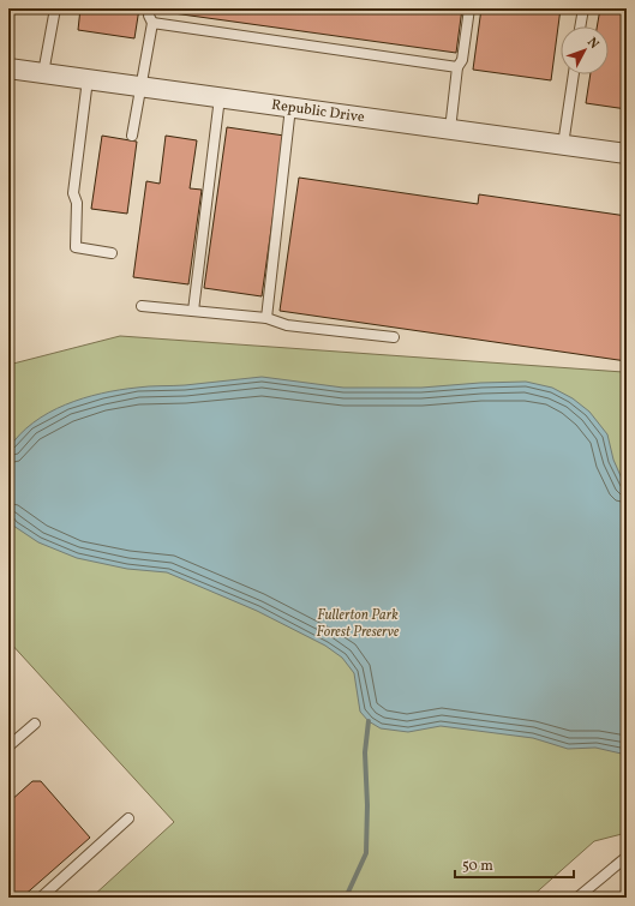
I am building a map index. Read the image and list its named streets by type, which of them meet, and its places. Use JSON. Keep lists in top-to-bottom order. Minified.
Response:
{"streets":{"street":["Republic Drive"]},"parks":["Fullerton Park Forest Preserve"],"scale_bar":"50 m","north":"top right"}
